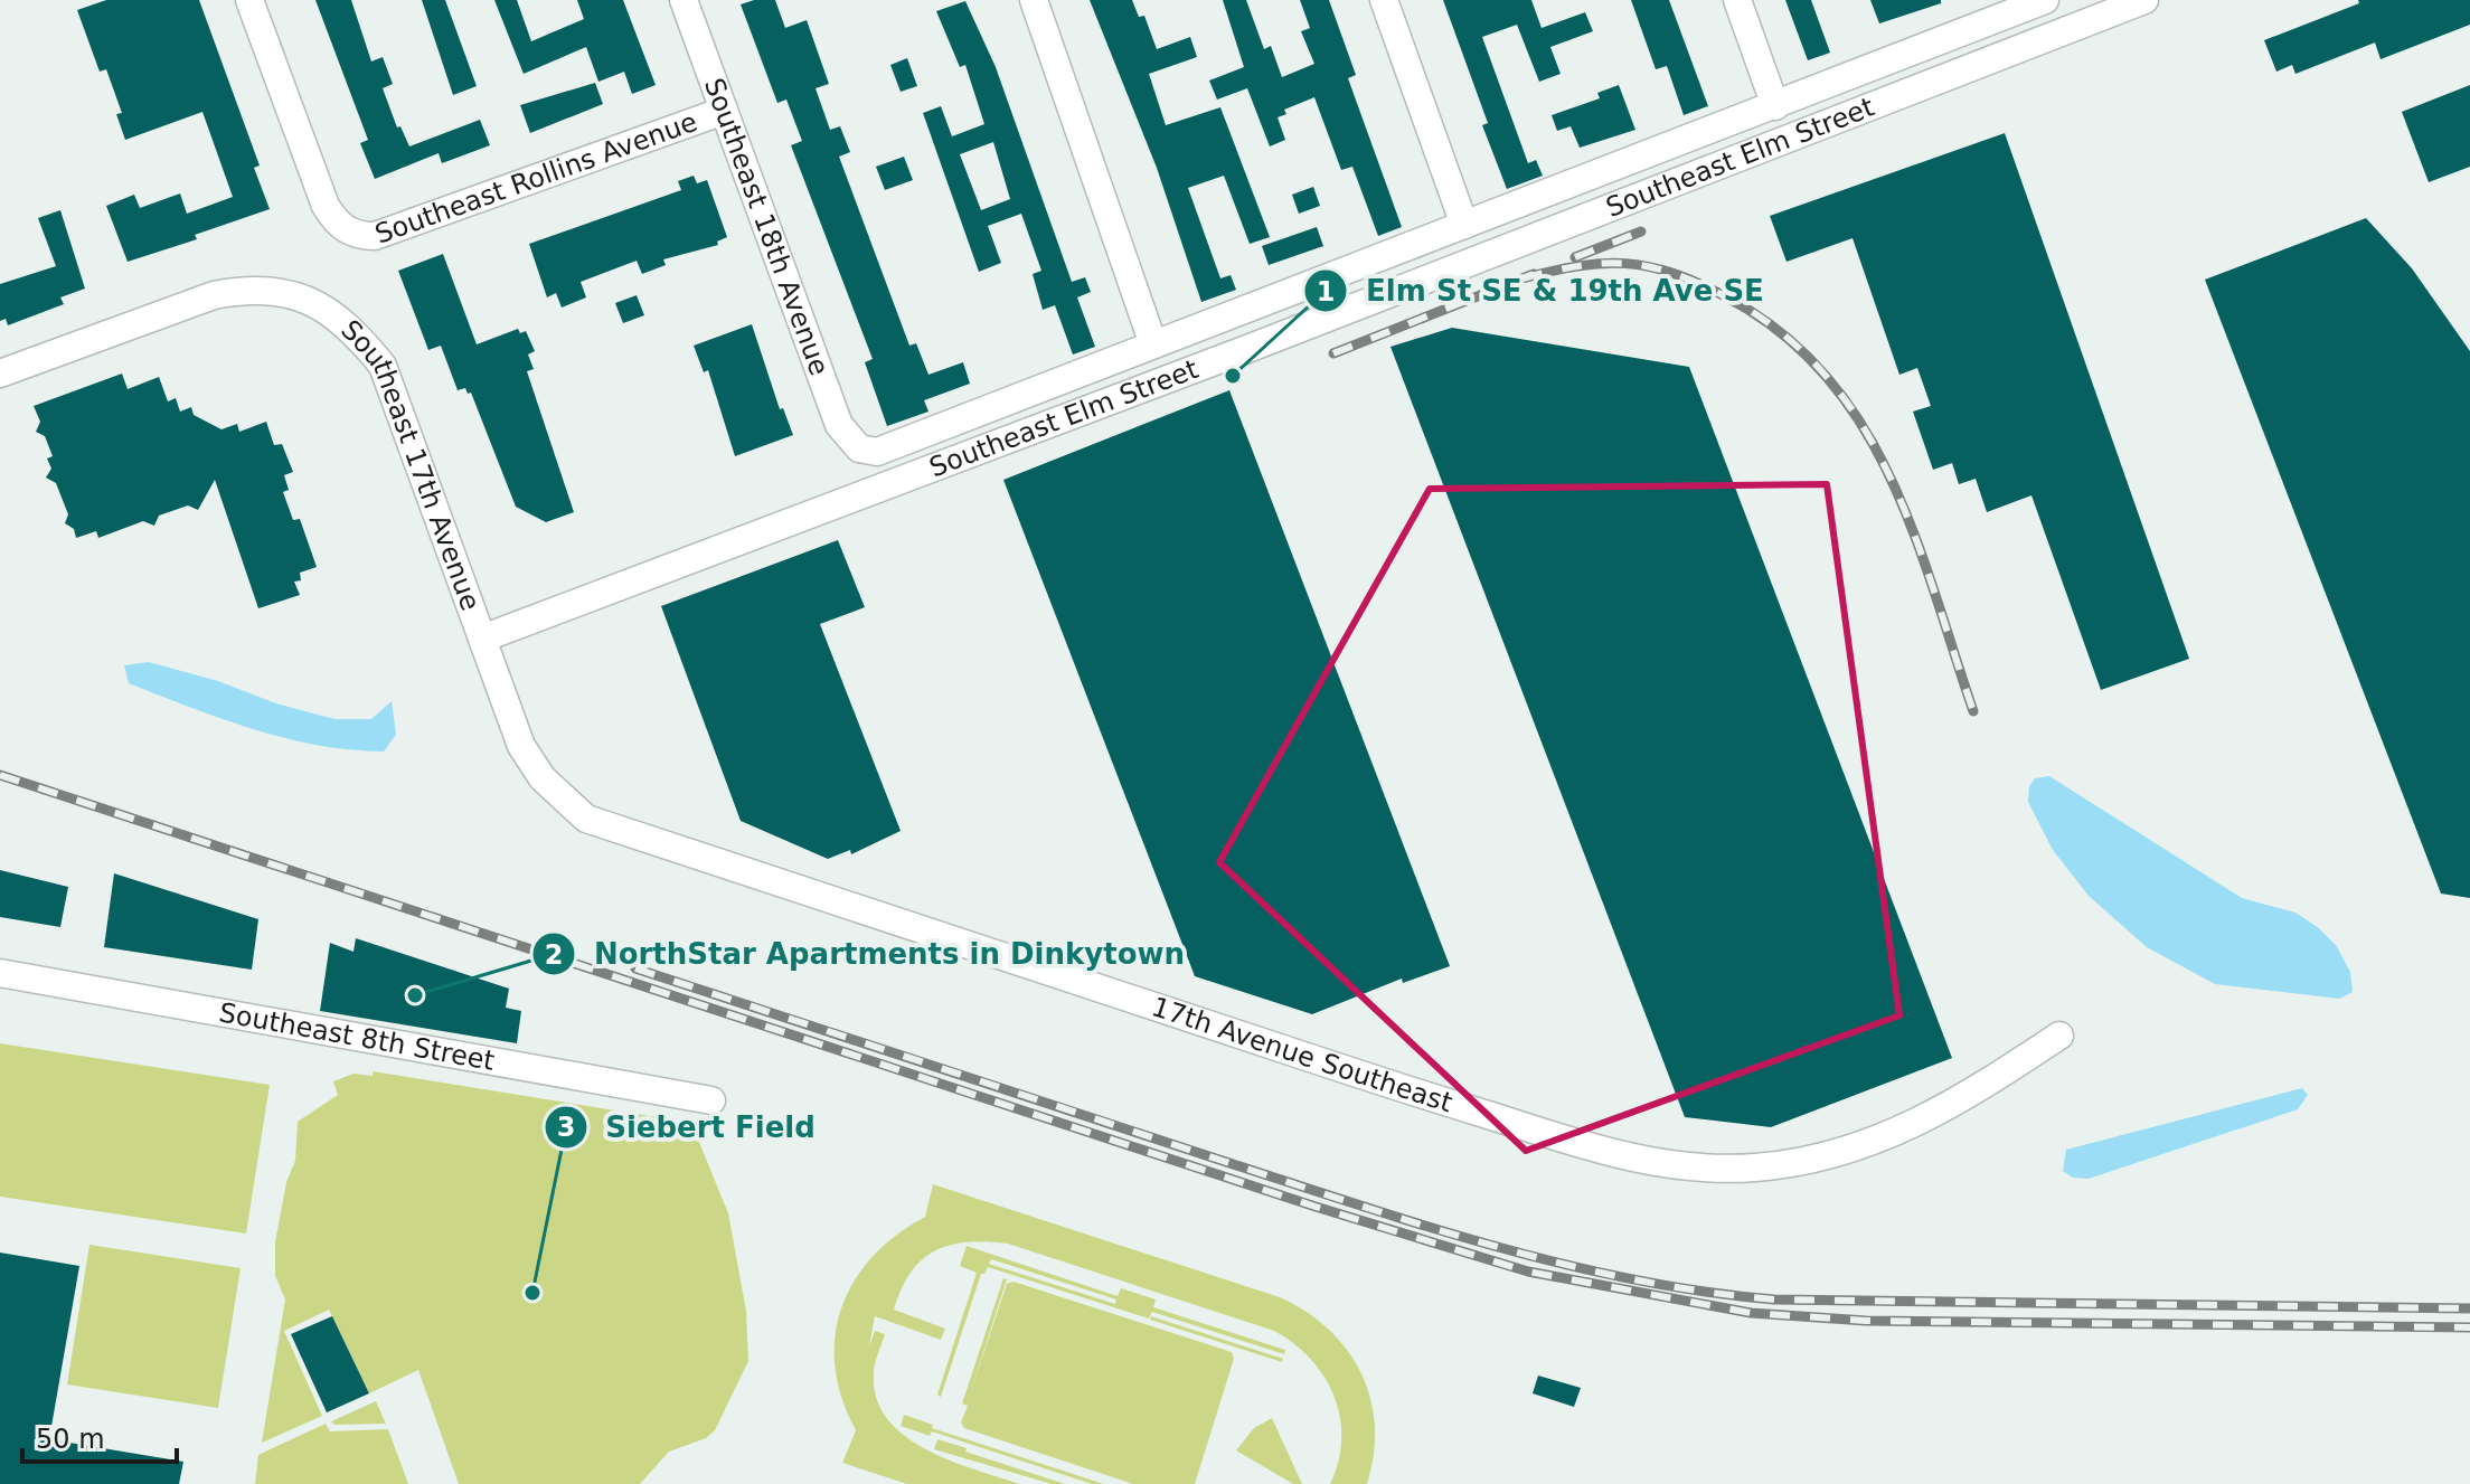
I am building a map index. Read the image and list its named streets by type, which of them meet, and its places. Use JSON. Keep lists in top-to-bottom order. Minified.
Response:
{"streets":{"street":["Southeast Elm Street","Southeast Rollins Avenue","Southeast 18th Avenue","Southeast 17th Avenue","Southeast 8th Street","17th Avenue Southeast"]},"crossings":[["Southeast Elm Street","Southeast 18th Avenue"],["Southeast Elm Street","Southeast 17th Avenue"],["Southeast Elm Street","17th Avenue Southeast"],["Southeast Rollins Avenue","Southeast 18th Avenue"],["Southeast 17th Avenue","17th Avenue Southeast"]],"places":["Elm St SE & 19th Ave SE","NorthStar Apartments in Dinkytown","Siebert Field"],"scale_bar":"50 m"}
